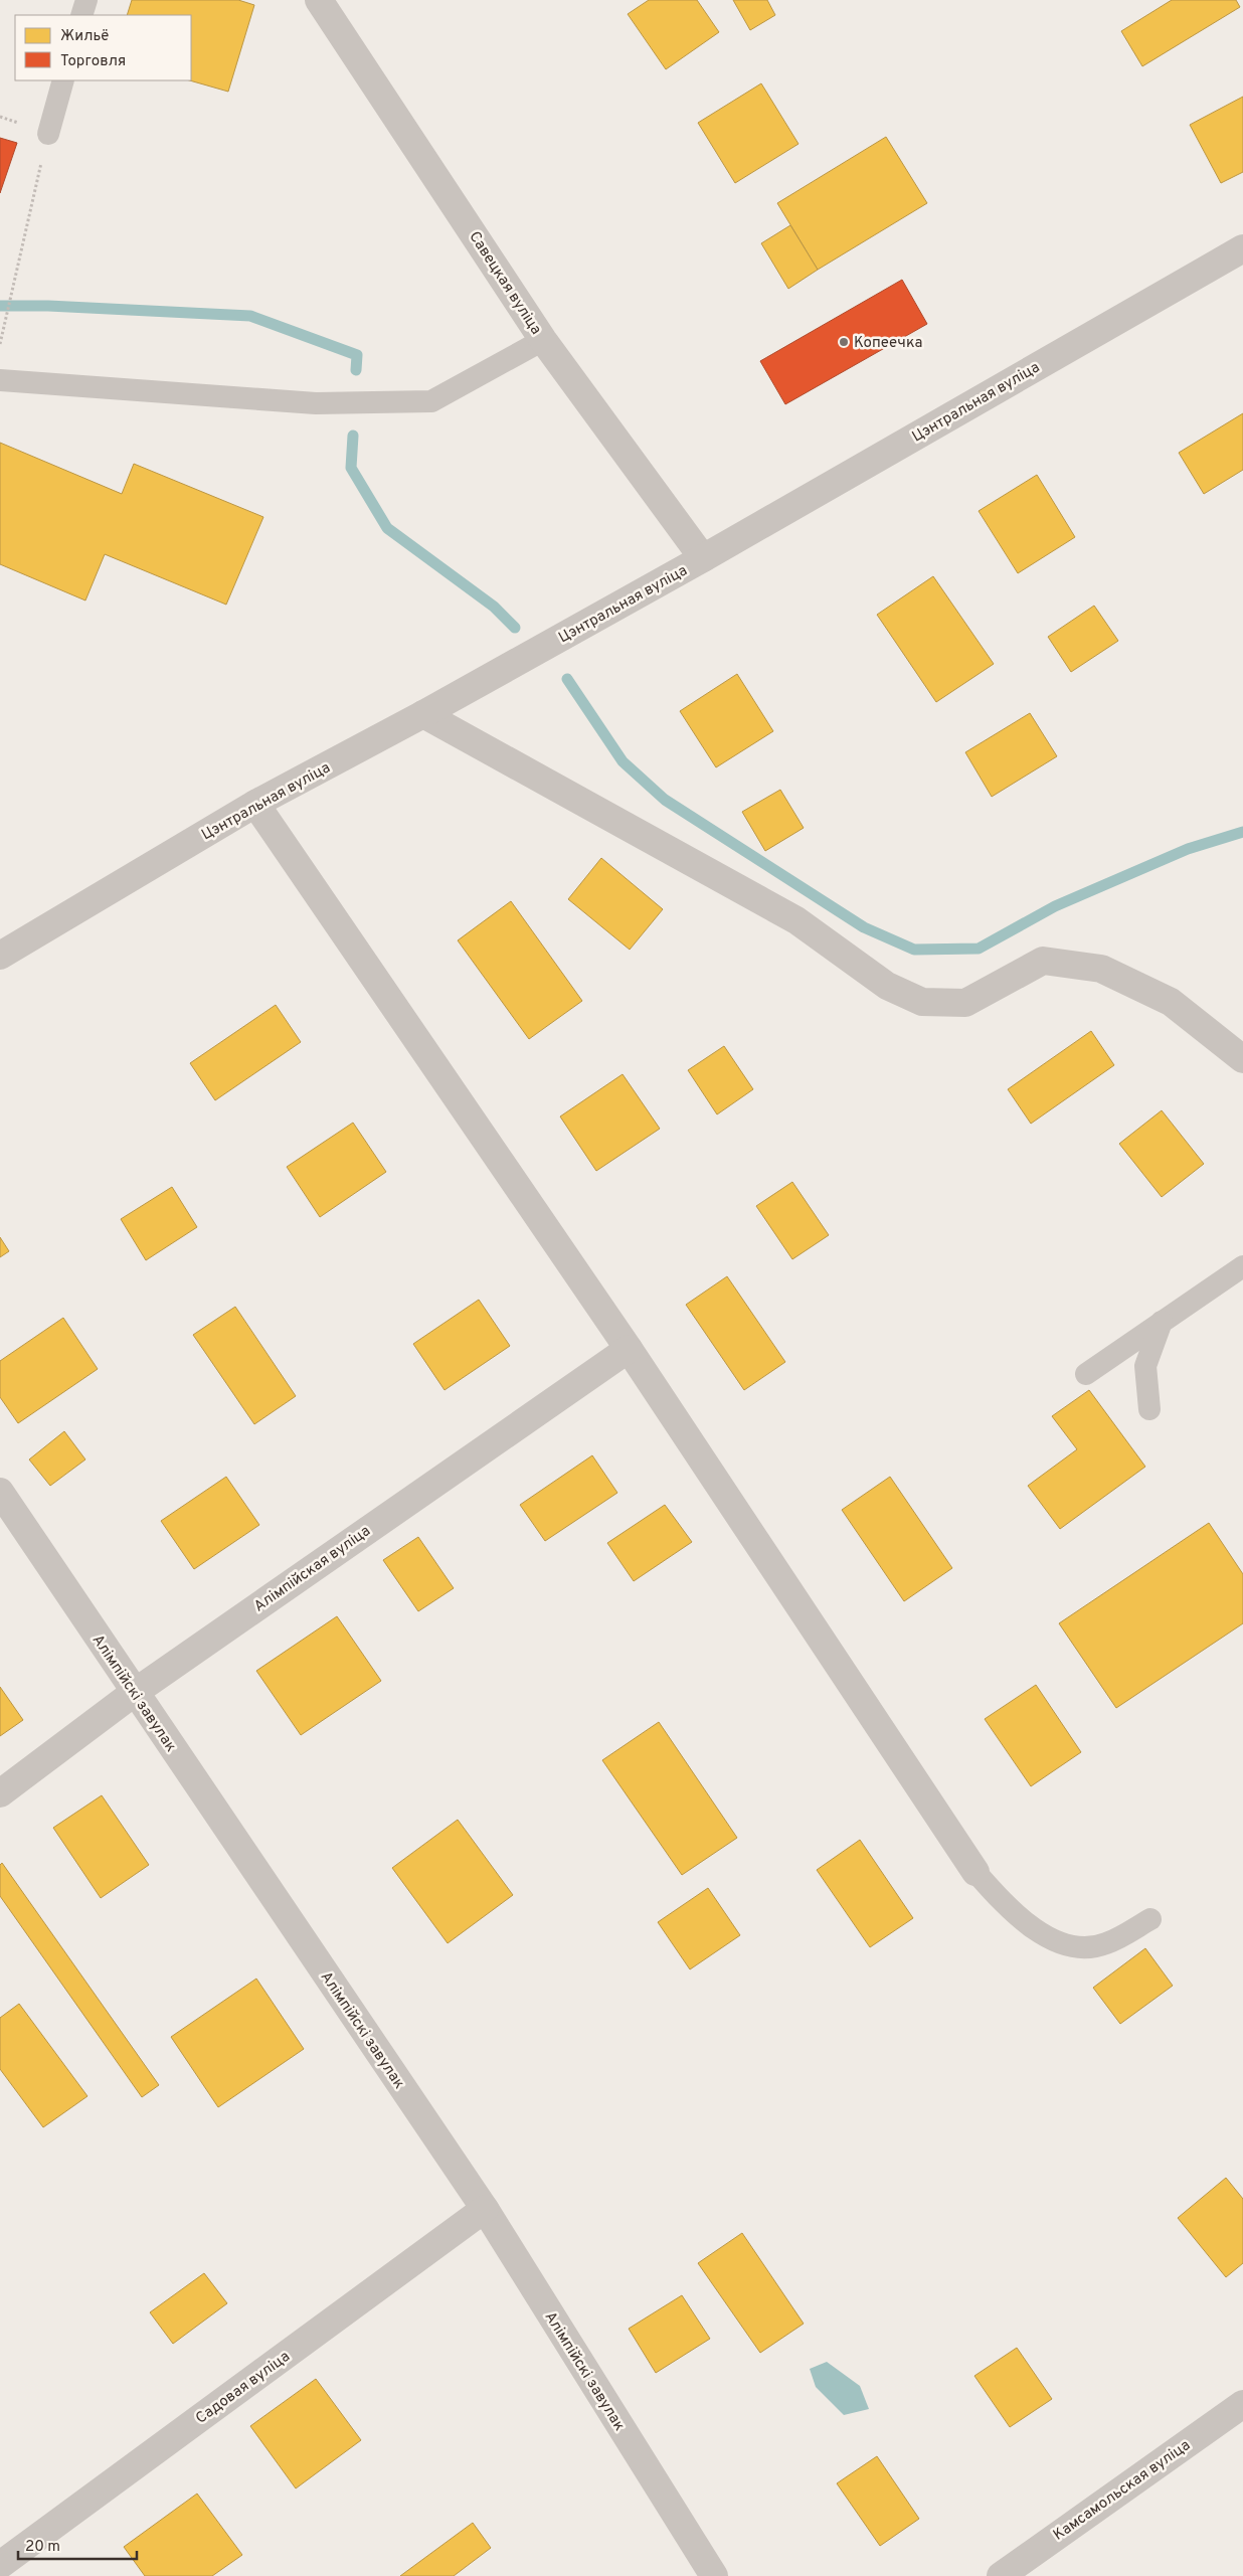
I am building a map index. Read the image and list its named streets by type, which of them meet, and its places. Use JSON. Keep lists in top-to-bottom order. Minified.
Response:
{"streets":{"street":["Савецкая вуліца","Цэнтральная вуліца","Алімпійская вуліца","Алімпійскі завулак","Садовая вуліца","Камсамольская вуліца"]},"crossings":[["Савецкая вуліца","Цэнтральная вуліца"],["Алімпійская вуліца","Алімпійскі завулак"],["Алімпійскі завулак","Садовая вуліца"]],"places":["Копеечка"],"legend":["Жильё","Торговля"],"scale_bar":"20 m"}
